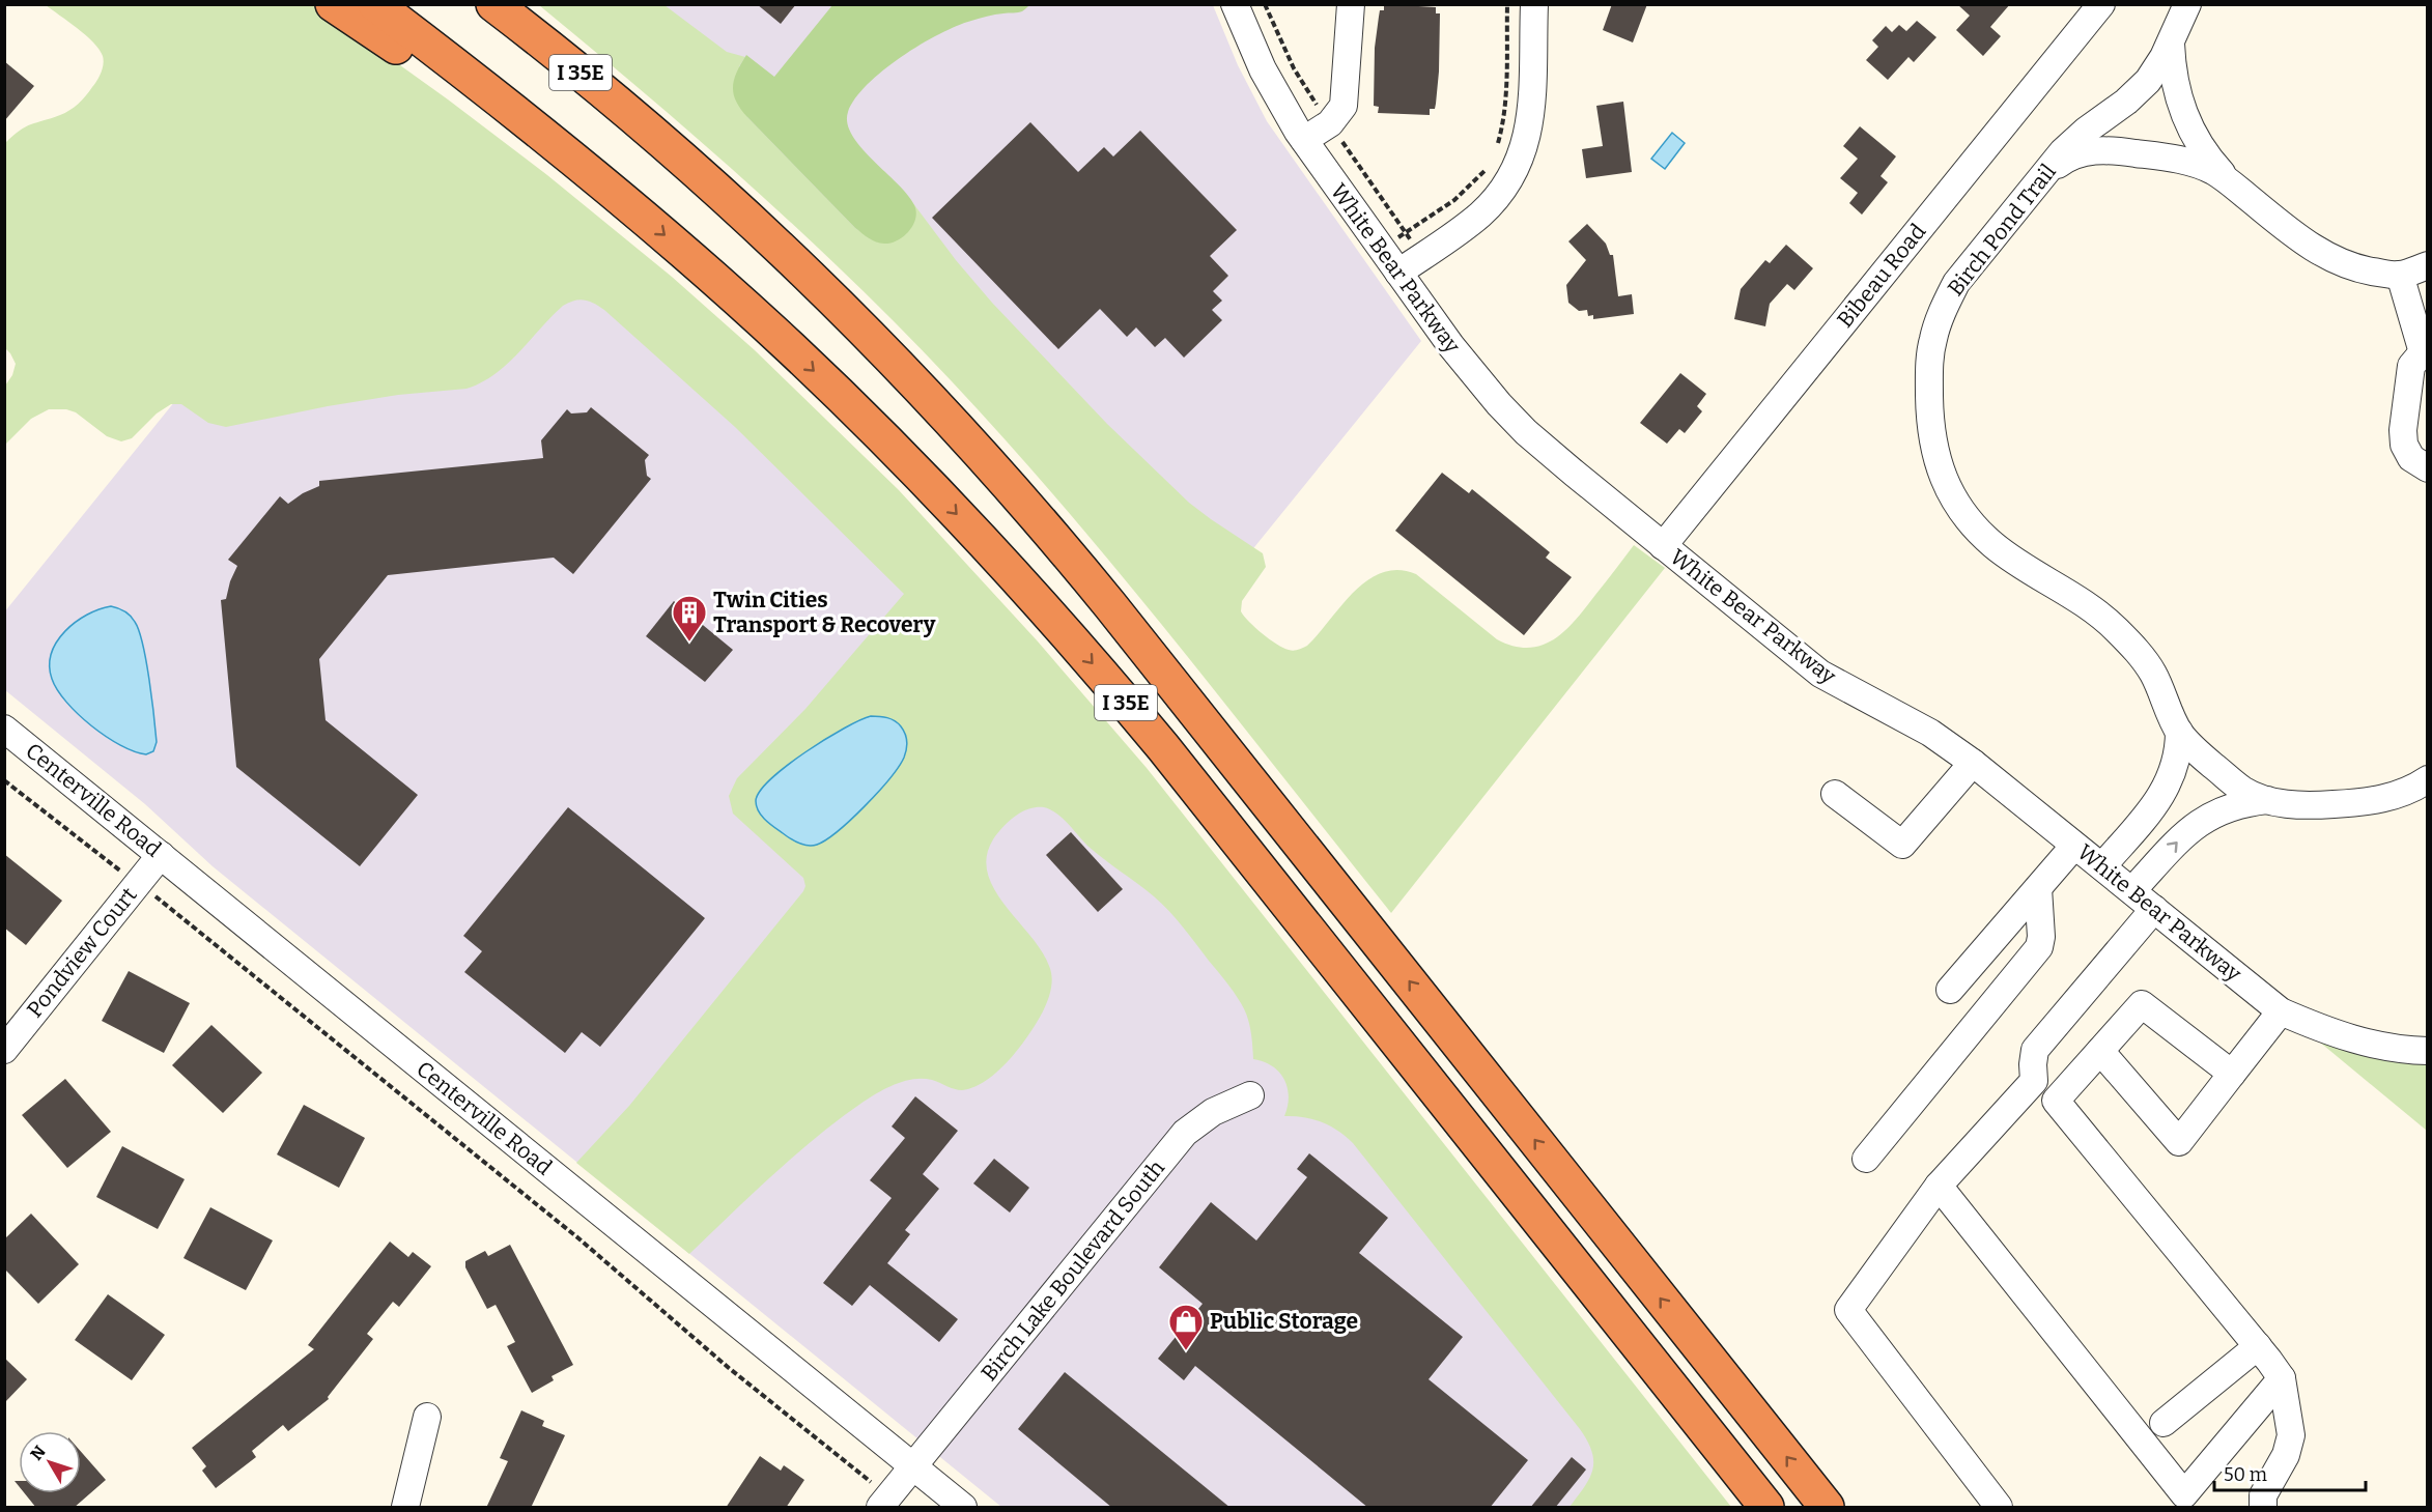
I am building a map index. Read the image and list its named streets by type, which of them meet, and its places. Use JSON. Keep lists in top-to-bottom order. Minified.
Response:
{"streets":{"highway":["I 35E"],"street":["Birch Pond Trail","White Bear Parkway","Bibeau Road","Centerville Road","Pondview Court","Birch Lake Boulevard South"]},"crossings":[["White Bear Parkway","Bibeau Road"],["Centerville Road","Pondview Court"],["Centerville Road","Birch Lake Boulevard South"]],"places":{"building":["Twin Cities Transport & Recovery"],"shop":["Public Storage"]},"scale_bar":"50 m","north":"top left"}
